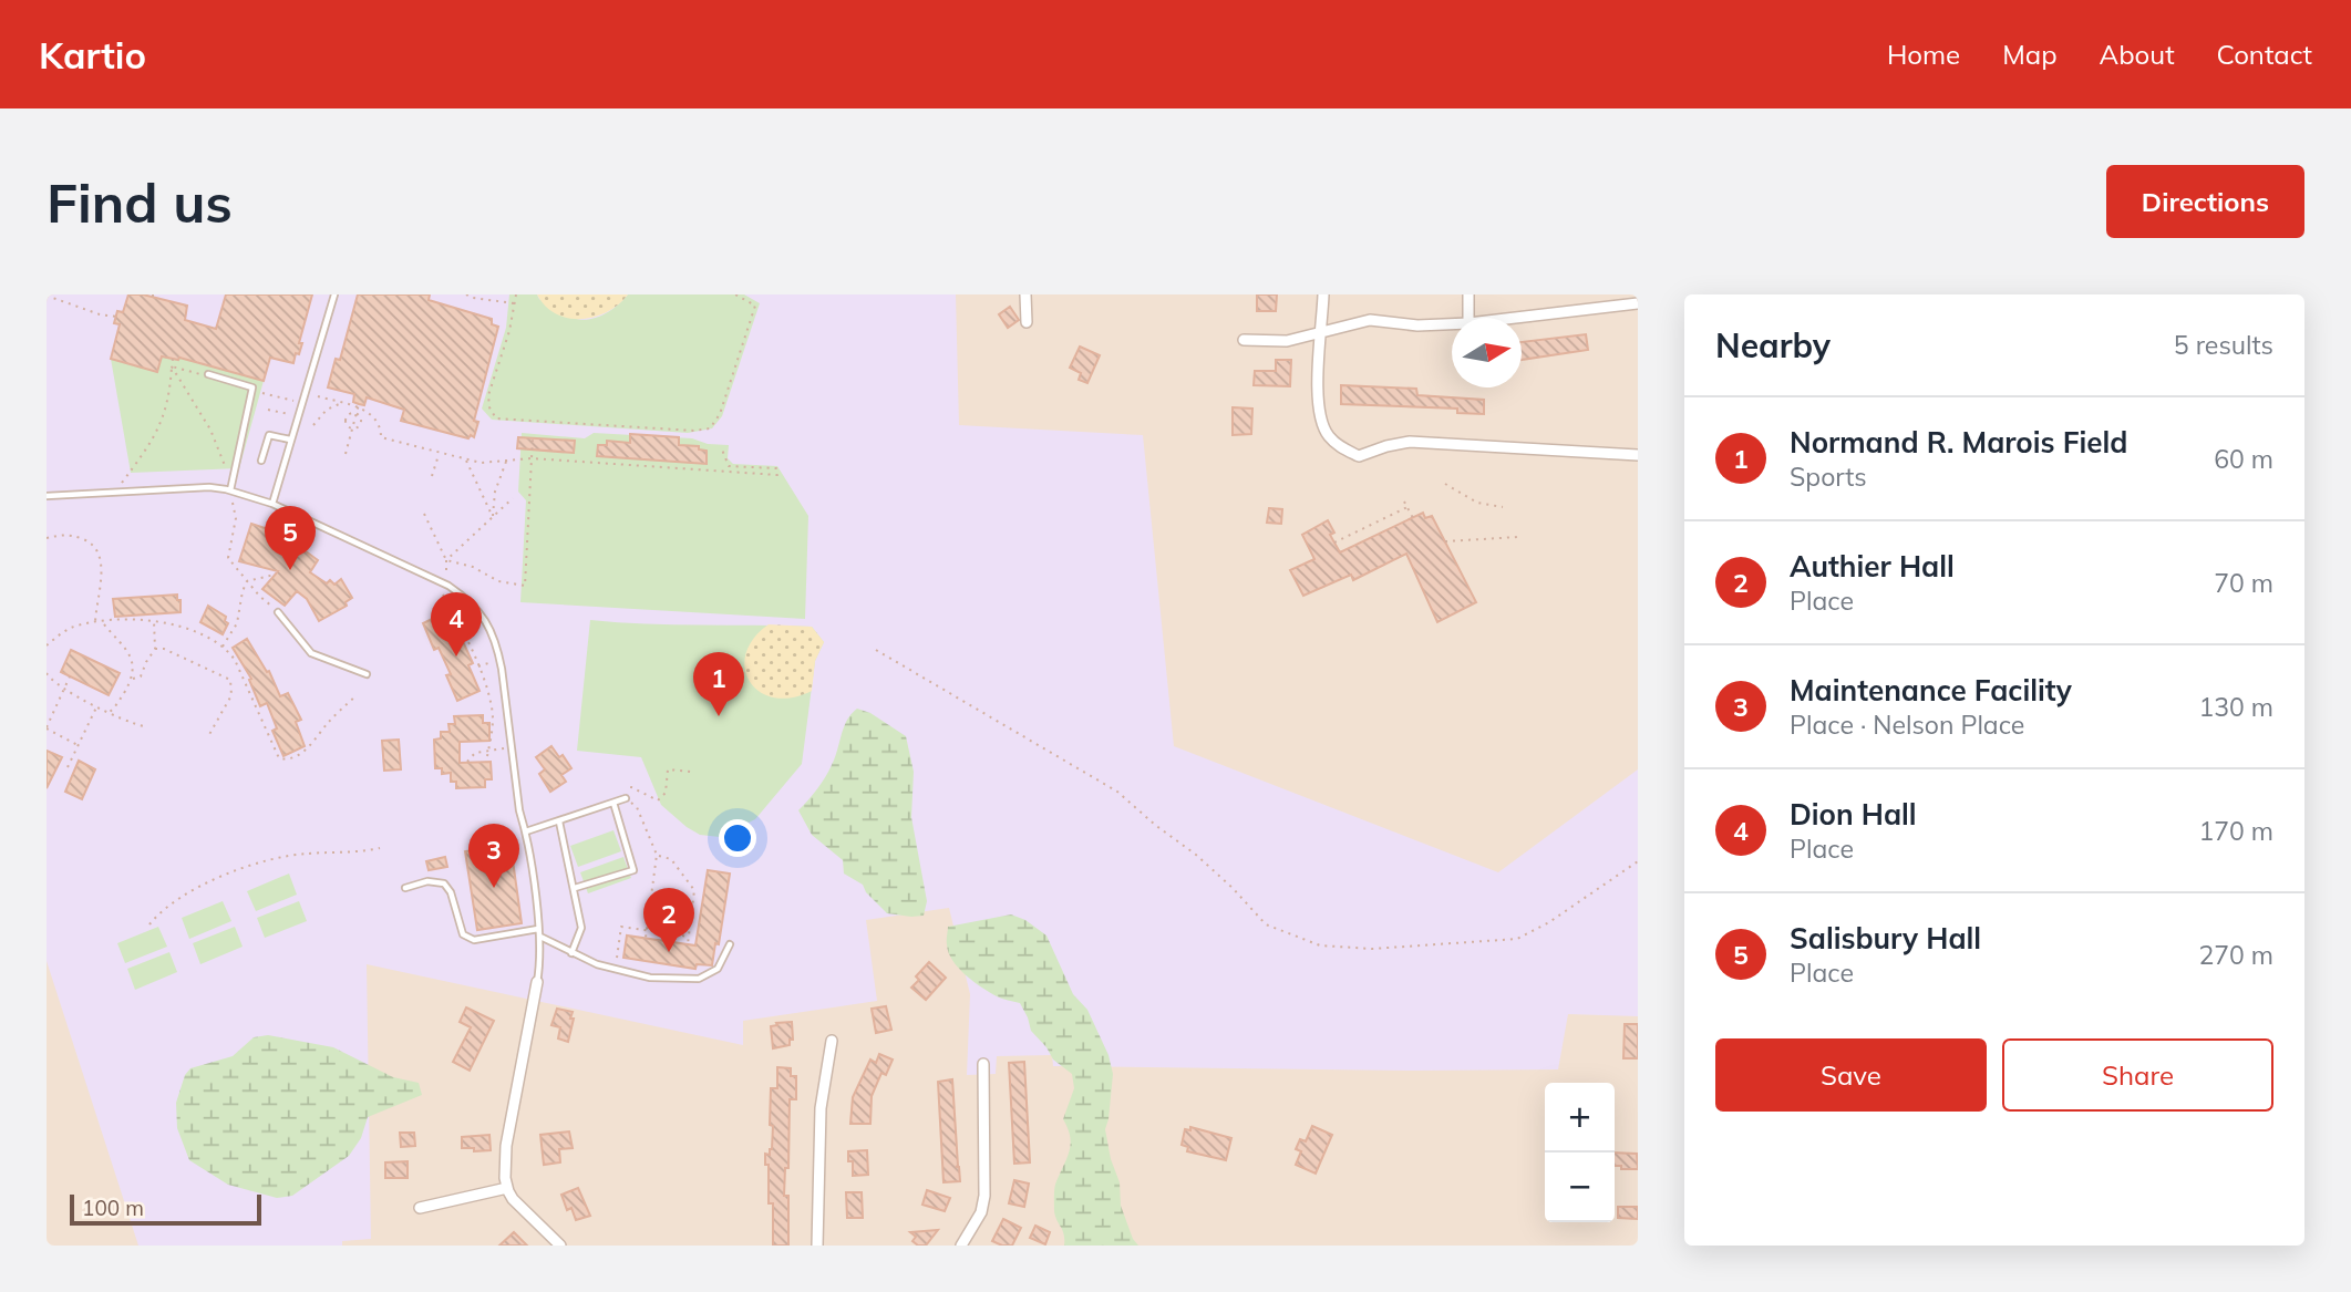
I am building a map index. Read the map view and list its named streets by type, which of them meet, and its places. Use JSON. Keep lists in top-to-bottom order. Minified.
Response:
{"scale_bar":"100 m","north":"right","page":{"header":"Kartio","nav":["Home","Map","About","Contact"],"buttons":["Directions",["Save","Share"]],"title":"Find us","heading":["Nearby","5 results"],"list":[{"mark":"1","name":"Normand R. Marois Field","note":"Sports","value":"60 m"},{"mark":"2","name":"Authier Hall","note":"Place","value":"70 m"},{"mark":"3","name":"Maintenance Facility","note":"Place · Nelson Place","value":"130 m"},{"mark":"4","name":"Dion Hall","note":"Place","value":"170 m"},{"mark":"5","name":"Salisbury Hall","note":"Place","value":"270 m"}],"pins":["5","4","1","3","2"],"map_buttons":["+","−"],"scale":"100 m"}}
